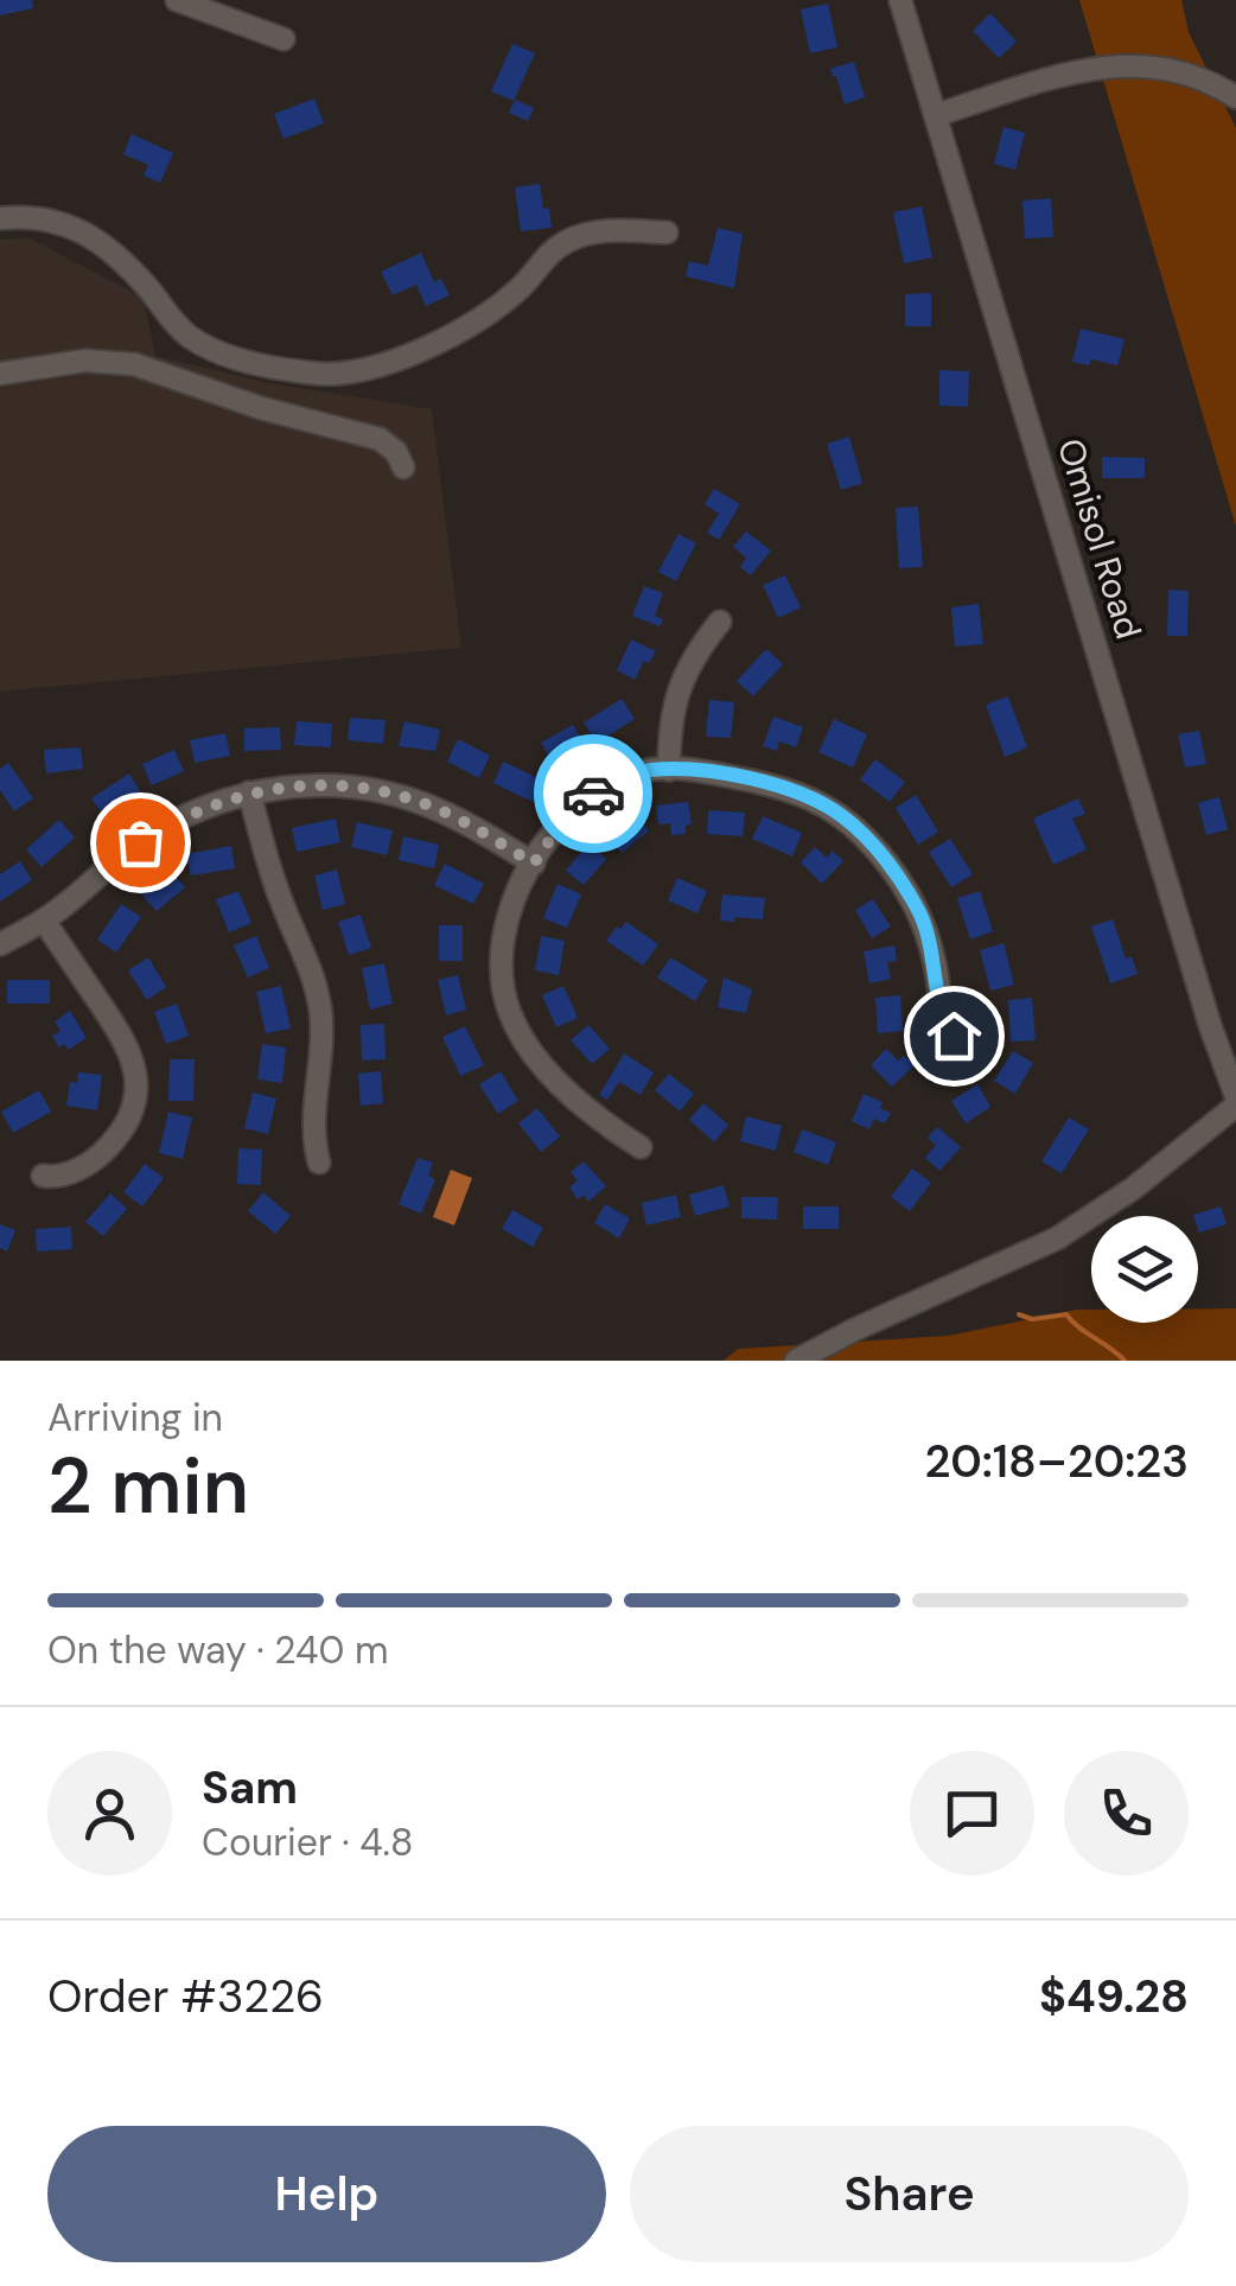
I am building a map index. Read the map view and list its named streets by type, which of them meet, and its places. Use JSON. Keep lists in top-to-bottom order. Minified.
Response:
{"streets":{"street":["Omisol Road"]},"page":{"heading":["2 min","Arriving in","20:18–20:23"],"panel":["Sam","Courier · 4.8","Order #3226","$49.28"],"bar":"On the way · 240 m","buttons":["Help","Share"]}}
